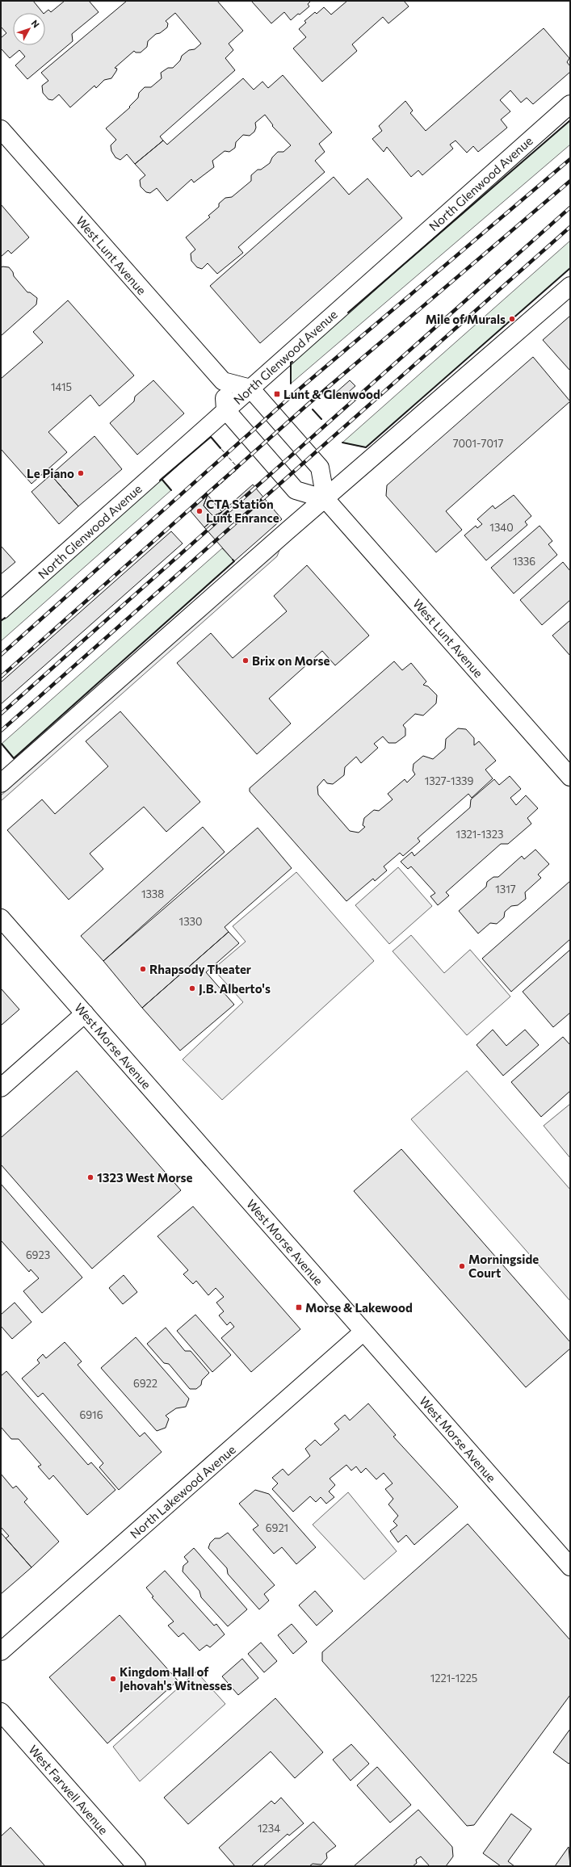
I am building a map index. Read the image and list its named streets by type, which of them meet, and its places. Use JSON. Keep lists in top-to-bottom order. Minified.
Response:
{"streets":{"street":["North Glenwood Avenue","West Lunt Avenue","West Morse Avenue","North Lakewood Avenue","West Farwell Avenue"]},"crossings":[["West Morse Avenue","North Lakewood Avenue"]],"places":{"other":["Mile of Murals","Le Piano","CTA Station Lunt Enrance","Brix on Morse","Rhapsody Theater","J.B. Alberto's","1323 West Morse","Morningside Court","Kingdom Hall of Jehovah's Witnesses"],"transit":["Lunt & Glenwood","Morse & Lakewood"]},"house_numbers":["1415","7001-7017","1340","1336","1327-1339","1321-1323","1317","1338","1330","6923","6922","6916","6921","1221-1225","1234"],"north":"top right"}
